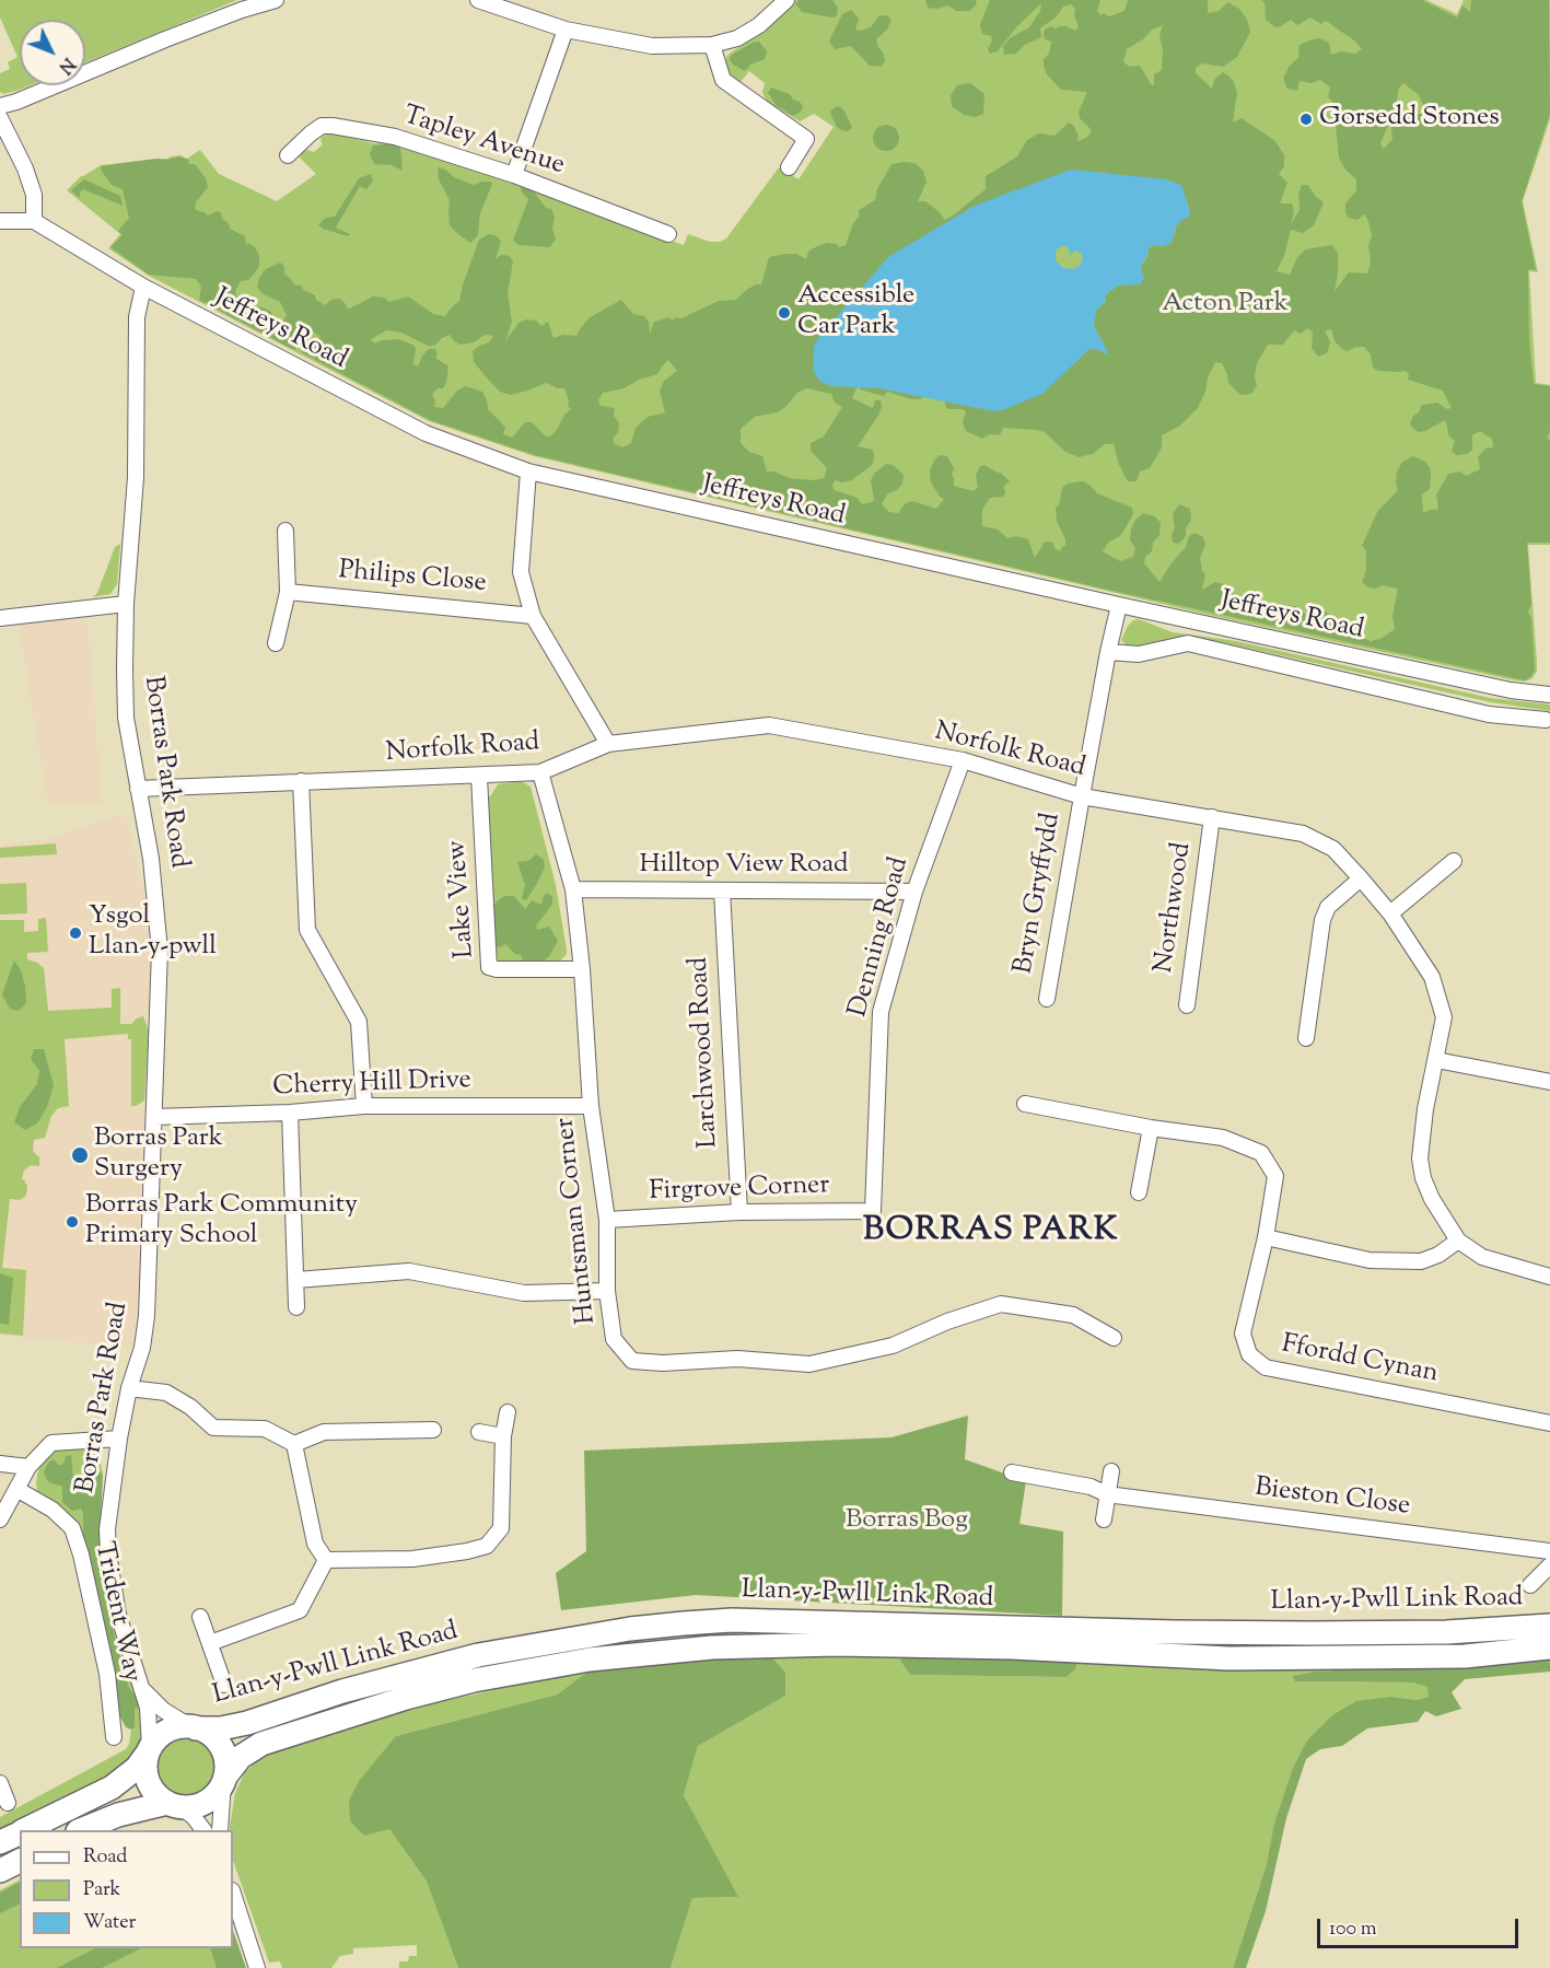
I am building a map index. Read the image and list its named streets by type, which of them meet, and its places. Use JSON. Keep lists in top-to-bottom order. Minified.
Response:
{"streets":{"highway":["Llan-y-Pwll Link Road"],"street":["Tapley Avenue","Jeffreys Road","Philips Close","Norfolk Road","Borras Park Road","Hilltop View Road","Bryn Gryffydd","Lake View","Northwood","Denning Road","Larchwood Road","Cherry Hill Drive","Firgrove Corner","Huntsman Corner","Ffordd Cynan","Bieston Close","Trident Way"]},"crossings":[["Jeffreys Road","Borras Park Road"],["Jeffreys Road","Bryn Gryffydd"],["Norfolk Road","Borras Park Road"],["Norfolk Road","Bryn Gryffydd"],["Norfolk Road","Lake View"],["Norfolk Road","Northwood"],["Norfolk Road","Denning Road"],["Norfolk Road","Huntsman Corner"],["Borras Park Road","Cherry Hill Drive"],["Borras Park Road","Llan-y-Pwll Link Road"],["Hilltop View Road","Denning Road"],["Hilltop View Road","Larchwood Road"],["Hilltop View Road","Huntsman Corner"],["Lake View","Huntsman Corner"],["Denning Road","Firgrove Corner"],["Larchwood Road","Firgrove Corner"],["Cherry Hill Drive","Huntsman Corner"],["Firgrove Corner","Huntsman Corner"]],"districts":["BORRAS PARK"],"parks":["Acton Park","Borras Bog"],"places":["Gorsedd Stones","Accessible Car Park","Ysgol Llan-y-pwll","Borras Park Surgery","Borras Park Community Primary School"],"legend":["Road","Park","Water"],"scale_bar":"100 m","north":"bottom right"}
